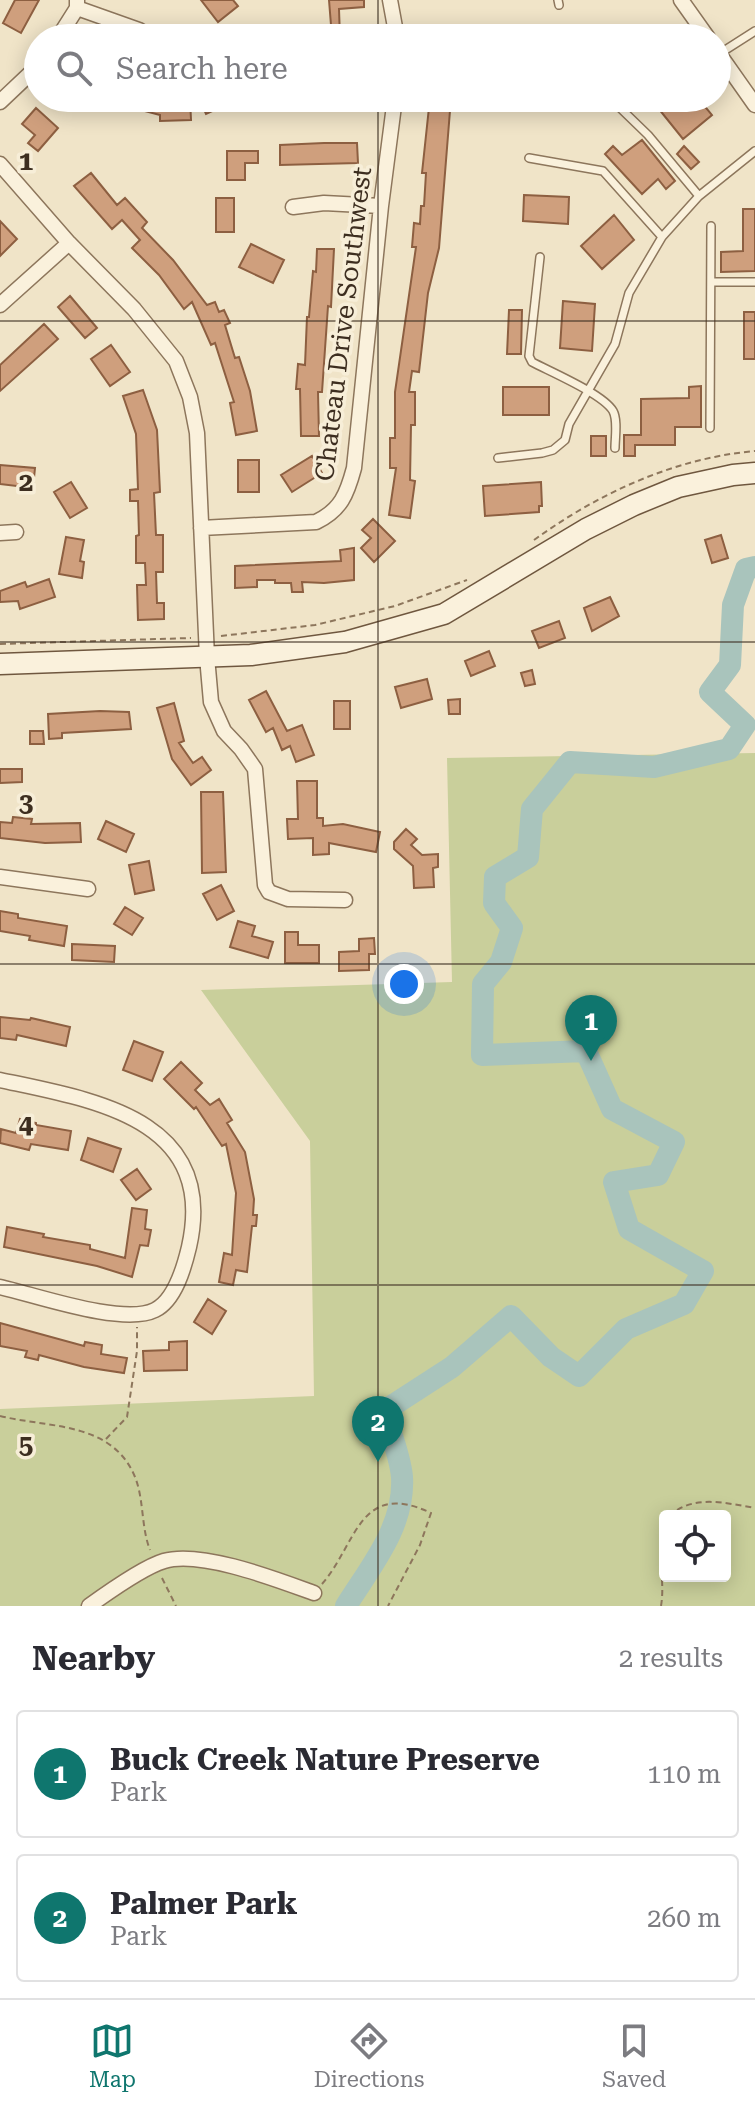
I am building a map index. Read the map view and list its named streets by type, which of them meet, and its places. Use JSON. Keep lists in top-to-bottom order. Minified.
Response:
{"streets":{"street":["Chateau Drive Southwest"]},"page":{"search":"Search here","pins":["1","2"],"heading":["Nearby","2 results"],"list":[{"mark":"1","name":"Buck Creek Nature Preserve","note":"Park","value":"110 m"},{"mark":"2","name":"Palmer Park","note":"Park","value":"260 m"}],"nav":["Map","Directions","Saved"]},"grid":{"rows":["1","2","3","4","5"]}}
